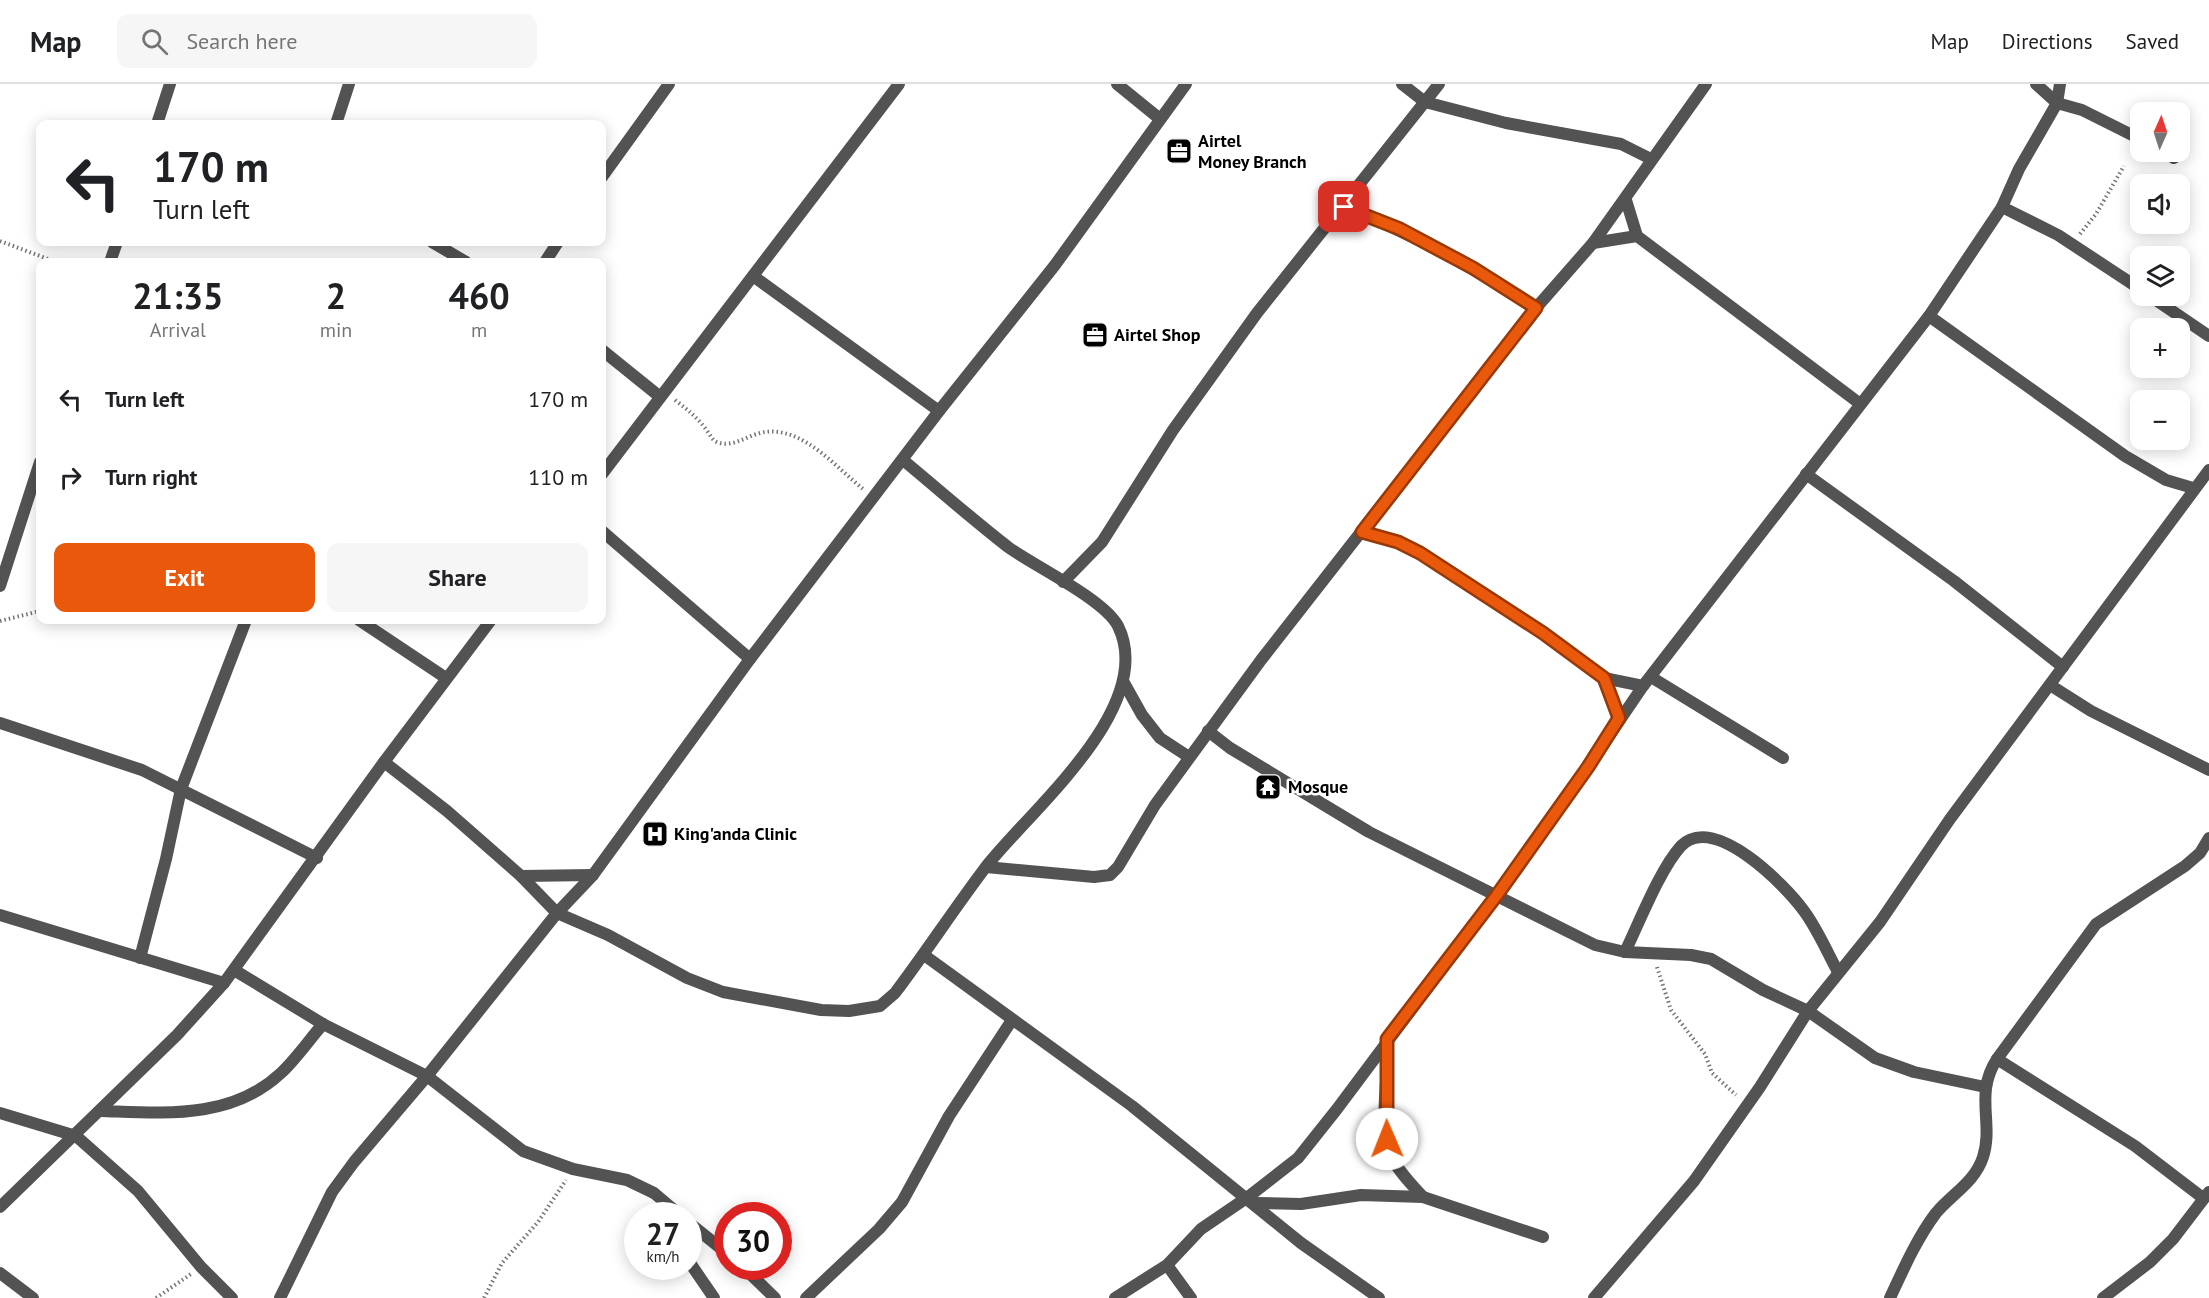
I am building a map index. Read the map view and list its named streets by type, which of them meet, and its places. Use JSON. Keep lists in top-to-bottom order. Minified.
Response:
{"places":{"office":["Airtel Money Branch","Airtel Shop"],"temple":["Mosque"],"hospital":["King'anda Clinic"]},"north":"top","page":{"header":"Map","search":"Search here","nav":["Map","Directions","Saved"],"map_buttons":["+","−"],"turn":["170 m","Turn left"],"eta":["21:35","Arrival","2","min","460","m"],"list":[{"name":"Turn left","value":"170 m"},{"name":"Turn right","value":"110 m"}],"buttons":["Exit","Share"],"speed":"27 km/h","limit":"30"}}
